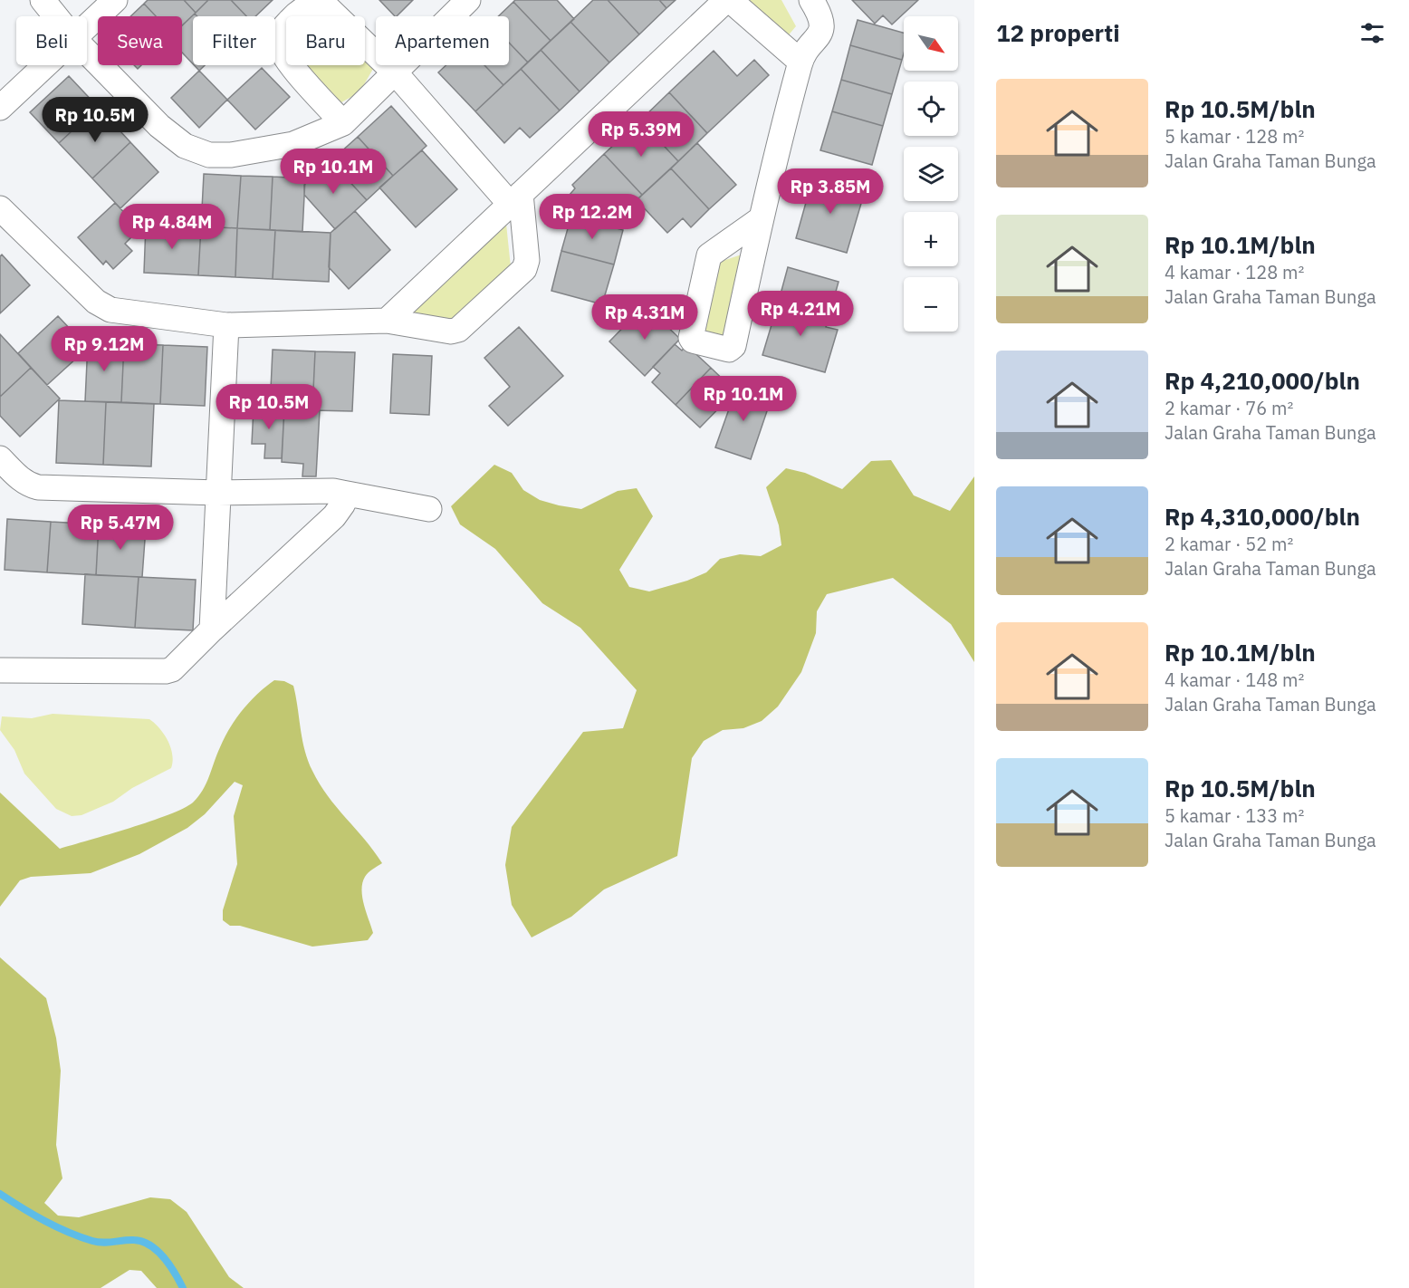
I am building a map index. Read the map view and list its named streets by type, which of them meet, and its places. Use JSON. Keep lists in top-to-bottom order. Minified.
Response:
{"north":"bottom right","page":{"heading":"12 properti","map_buttons":["+","−"],"chip":["Beli","Sewa","Filter","Baru","Apartemen"],"list":[{"name":"Rp 10.5M/bln","note":"5 kamar · 128 m² · Jalan Graha Taman Bunga"},{"name":"Rp 10.1M/bln","note":"4 kamar · 128 m² · Jalan Graha Taman Bunga"},{"name":"Rp 4,210,000/bln","note":"2 kamar · 76 m² · Jalan Graha Taman Bunga"},{"name":"Rp 4,310,000/bln","note":"2 kamar · 52 m² · Jalan Graha Taman Bunga"},{"name":"Rp 10.1M/bln","note":"4 kamar · 148 m² · Jalan Graha Taman Bunga"},{"name":"Rp 10.5M/bln","note":"5 kamar · 133 m² · Jalan Graha Taman Bunga"}],"price":["Rp 10.5M","Rp 5.39M","Rp 10.1M","Rp 3.85M","Rp 12.2M","Rp 4.84M","Rp 4.21M","Rp 4.31M","Rp 9.12M","Rp 10.1M","Rp 10.5M","Rp 5.47M"]}}
